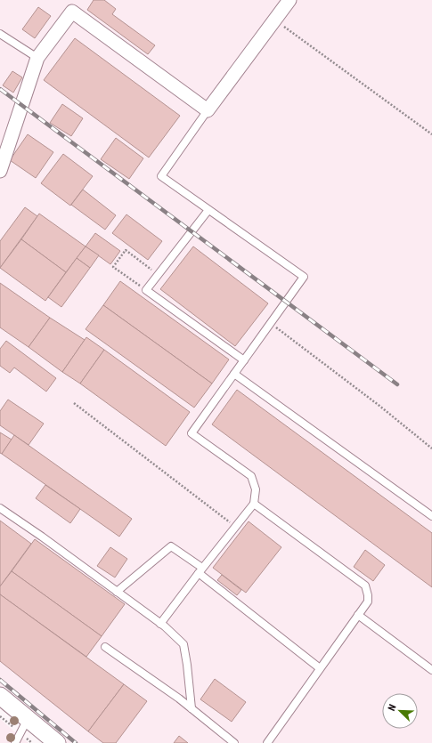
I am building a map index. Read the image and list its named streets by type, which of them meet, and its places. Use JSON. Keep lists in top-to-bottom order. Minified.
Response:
{"north":"top left"}
